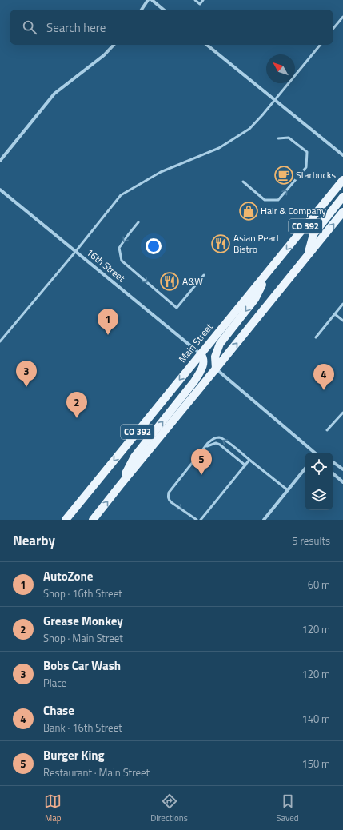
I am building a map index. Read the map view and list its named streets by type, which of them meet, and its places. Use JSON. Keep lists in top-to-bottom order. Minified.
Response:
{"streets":{"main road":["CO 392","Main Street"],"street":["16th Street"]},"crossings":[["16th Street","Main Street"]],"places":{"cafe":["Starbucks"],"shop":["Hair & Company"],"restaurant":["Asian Pearl Bistro","A&W"]},"north":"top left","page":{"search":"Search here","pins":["1","3","4","2","5"],"heading":["Nearby","5 results"],"list":[{"mark":"1","name":"AutoZone","note":"Shop · 16th Street","value":"60 m"},{"mark":"2","name":"Grease Monkey","note":"Shop · Main Street","value":"120 m"},{"mark":"3","name":"Bobs Car Wash","note":"Place","value":"120 m"},{"mark":"4","name":"Chase","note":"Bank · 16th Street","value":"140 m"},{"mark":"5","name":"Burger King","note":"Restaurant · Main Street","value":"150 m"}],"nav":["Map","Directions","Saved"]}}
